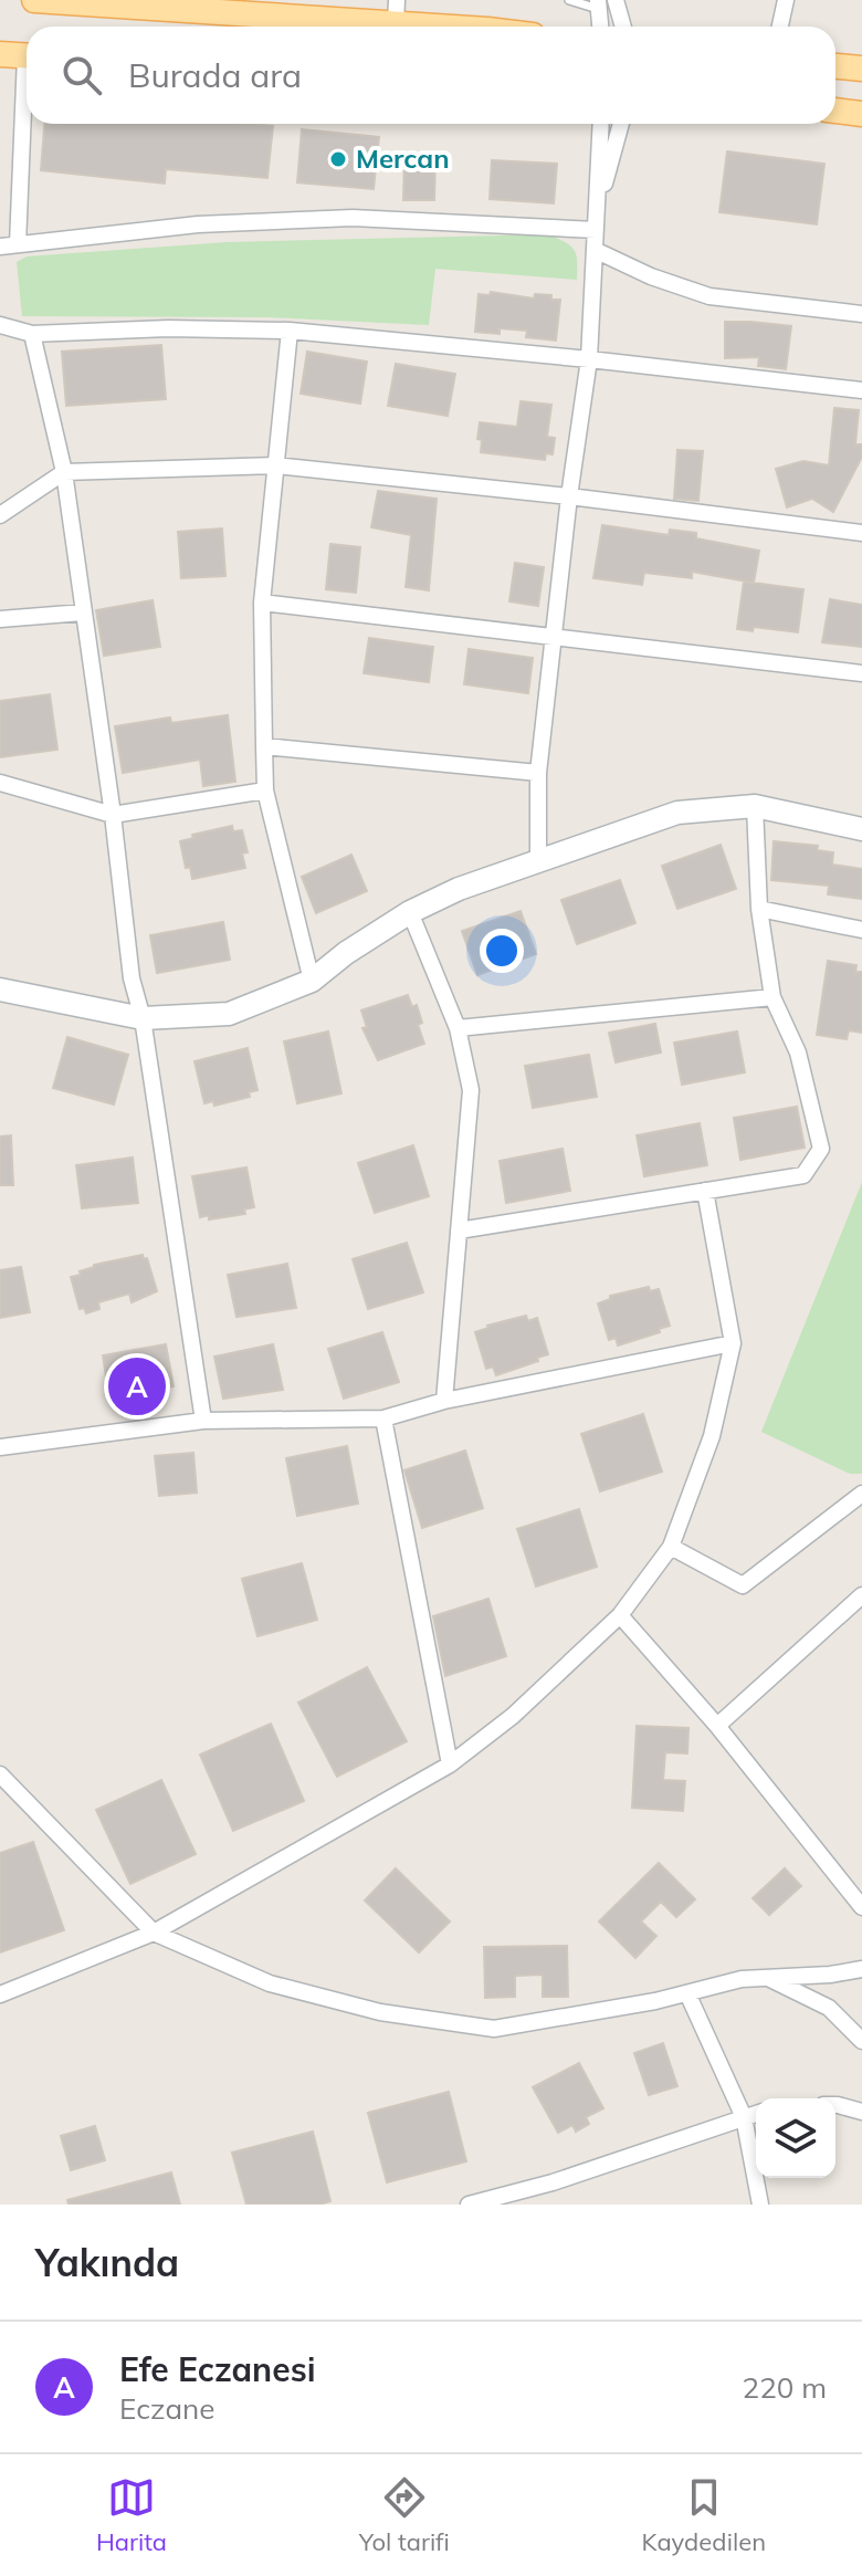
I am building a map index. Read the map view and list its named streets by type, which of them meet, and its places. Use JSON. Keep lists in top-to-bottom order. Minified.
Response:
{"places":["Mercan"],"page":{"search":"Burada ara","pins":"A","heading":"Yakında","list":[{"mark":"A","name":"Efe Eczanesi","note":"Eczane","value":"220 m"}],"nav":["Harita","Yol tarifi","Kaydedilen"]}}
